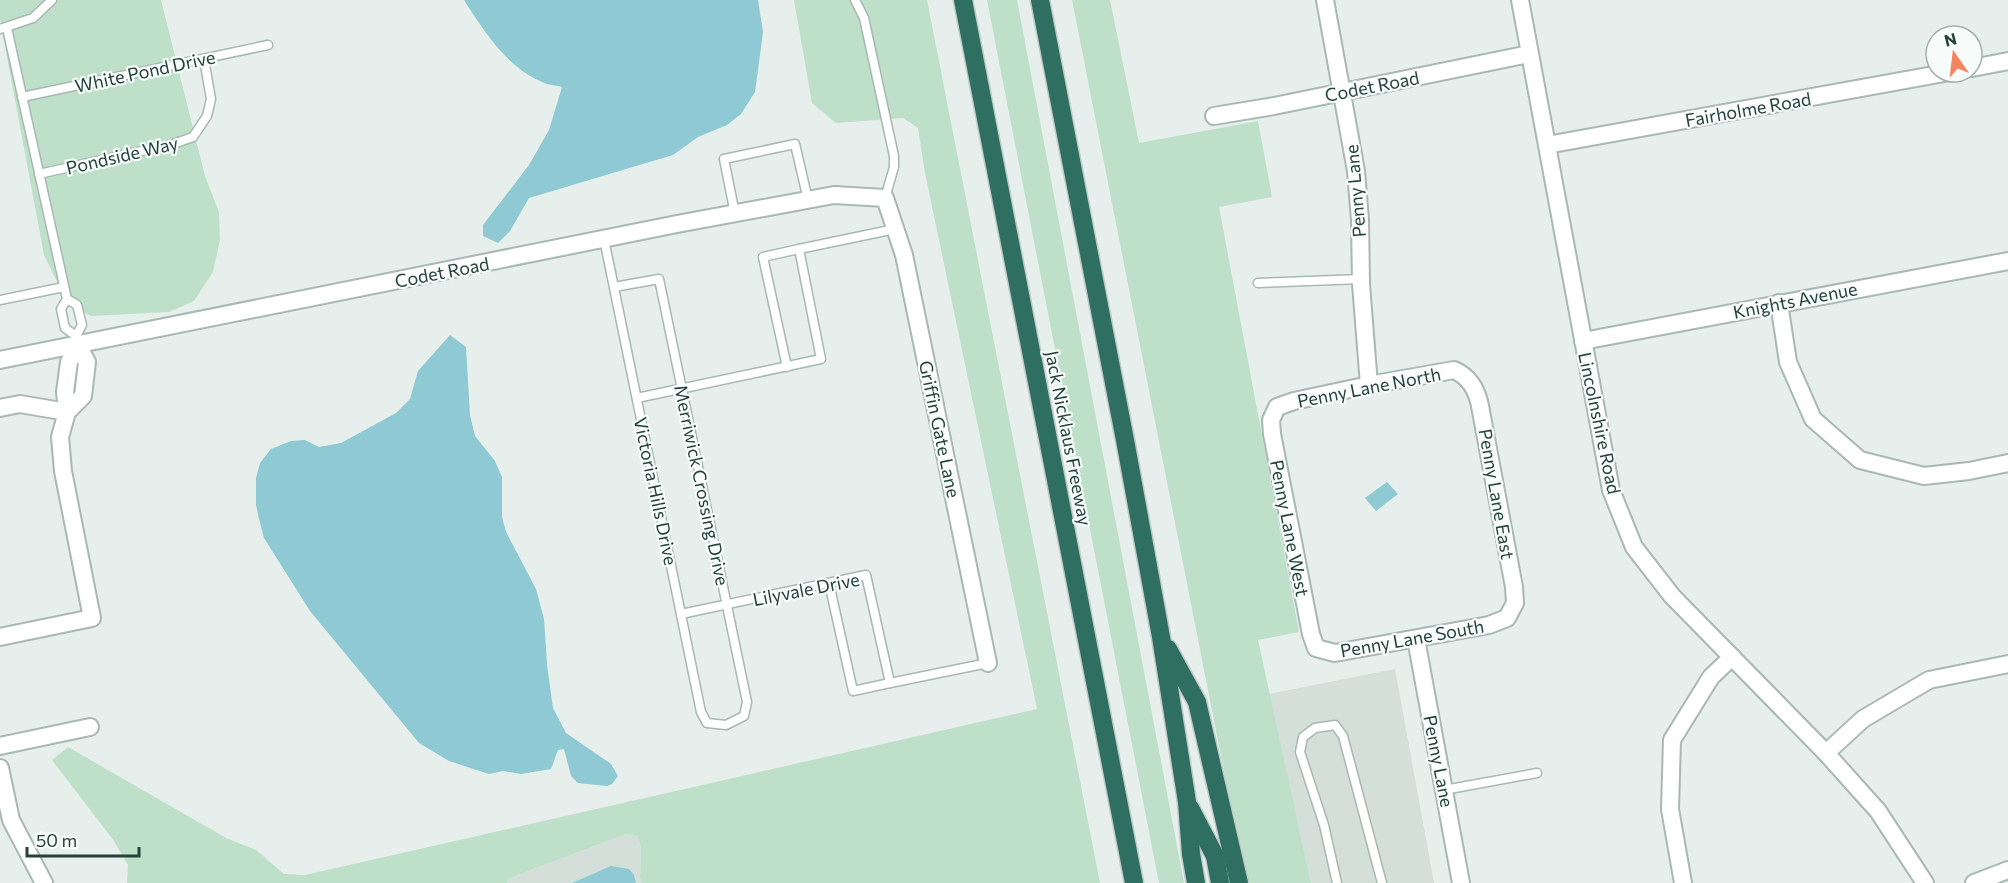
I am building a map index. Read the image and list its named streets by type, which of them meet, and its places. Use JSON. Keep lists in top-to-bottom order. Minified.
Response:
{"streets":{"highway":["Jack Nicklaus Freeway"],"street":["Codet Road","Fairholme Road","Penny Lane","Knights Avenue","Penny Lane North","Lincolnshire Road","Griffin Gate Lane","Penny Lane East","Penny Lane West","Penny Lane South"],"lane":["White Pond Drive","Pondside Way","Merriwick Crossing Drive","Victoria Hills Drive","Lilyvale Drive"]},"crossings":[["White Pond Drive","Pondside Way"],["Codet Road","Penny Lane"],["Codet Road","Lincolnshire Road"],["Codet Road","Griffin Gate Lane"],["Codet Road","Victoria Hills Drive"],["Fairholme Road","Lincolnshire Road"],["Penny Lane","Penny Lane North"],["Penny Lane","Penny Lane South"],["Knights Avenue","Lincolnshire Road"],["Penny Lane North","Penny Lane East"],["Penny Lane North","Penny Lane West"],["Merriwick Crossing Drive","Victoria Hills Drive"],["Merriwick Crossing Drive","Lilyvale Drive"],["Victoria Hills Drive","Lilyvale Drive"],["Penny Lane East","Penny Lane South"],["Penny Lane West","Penny Lane South"]],"scale_bar":"50 m","north":"top"}
